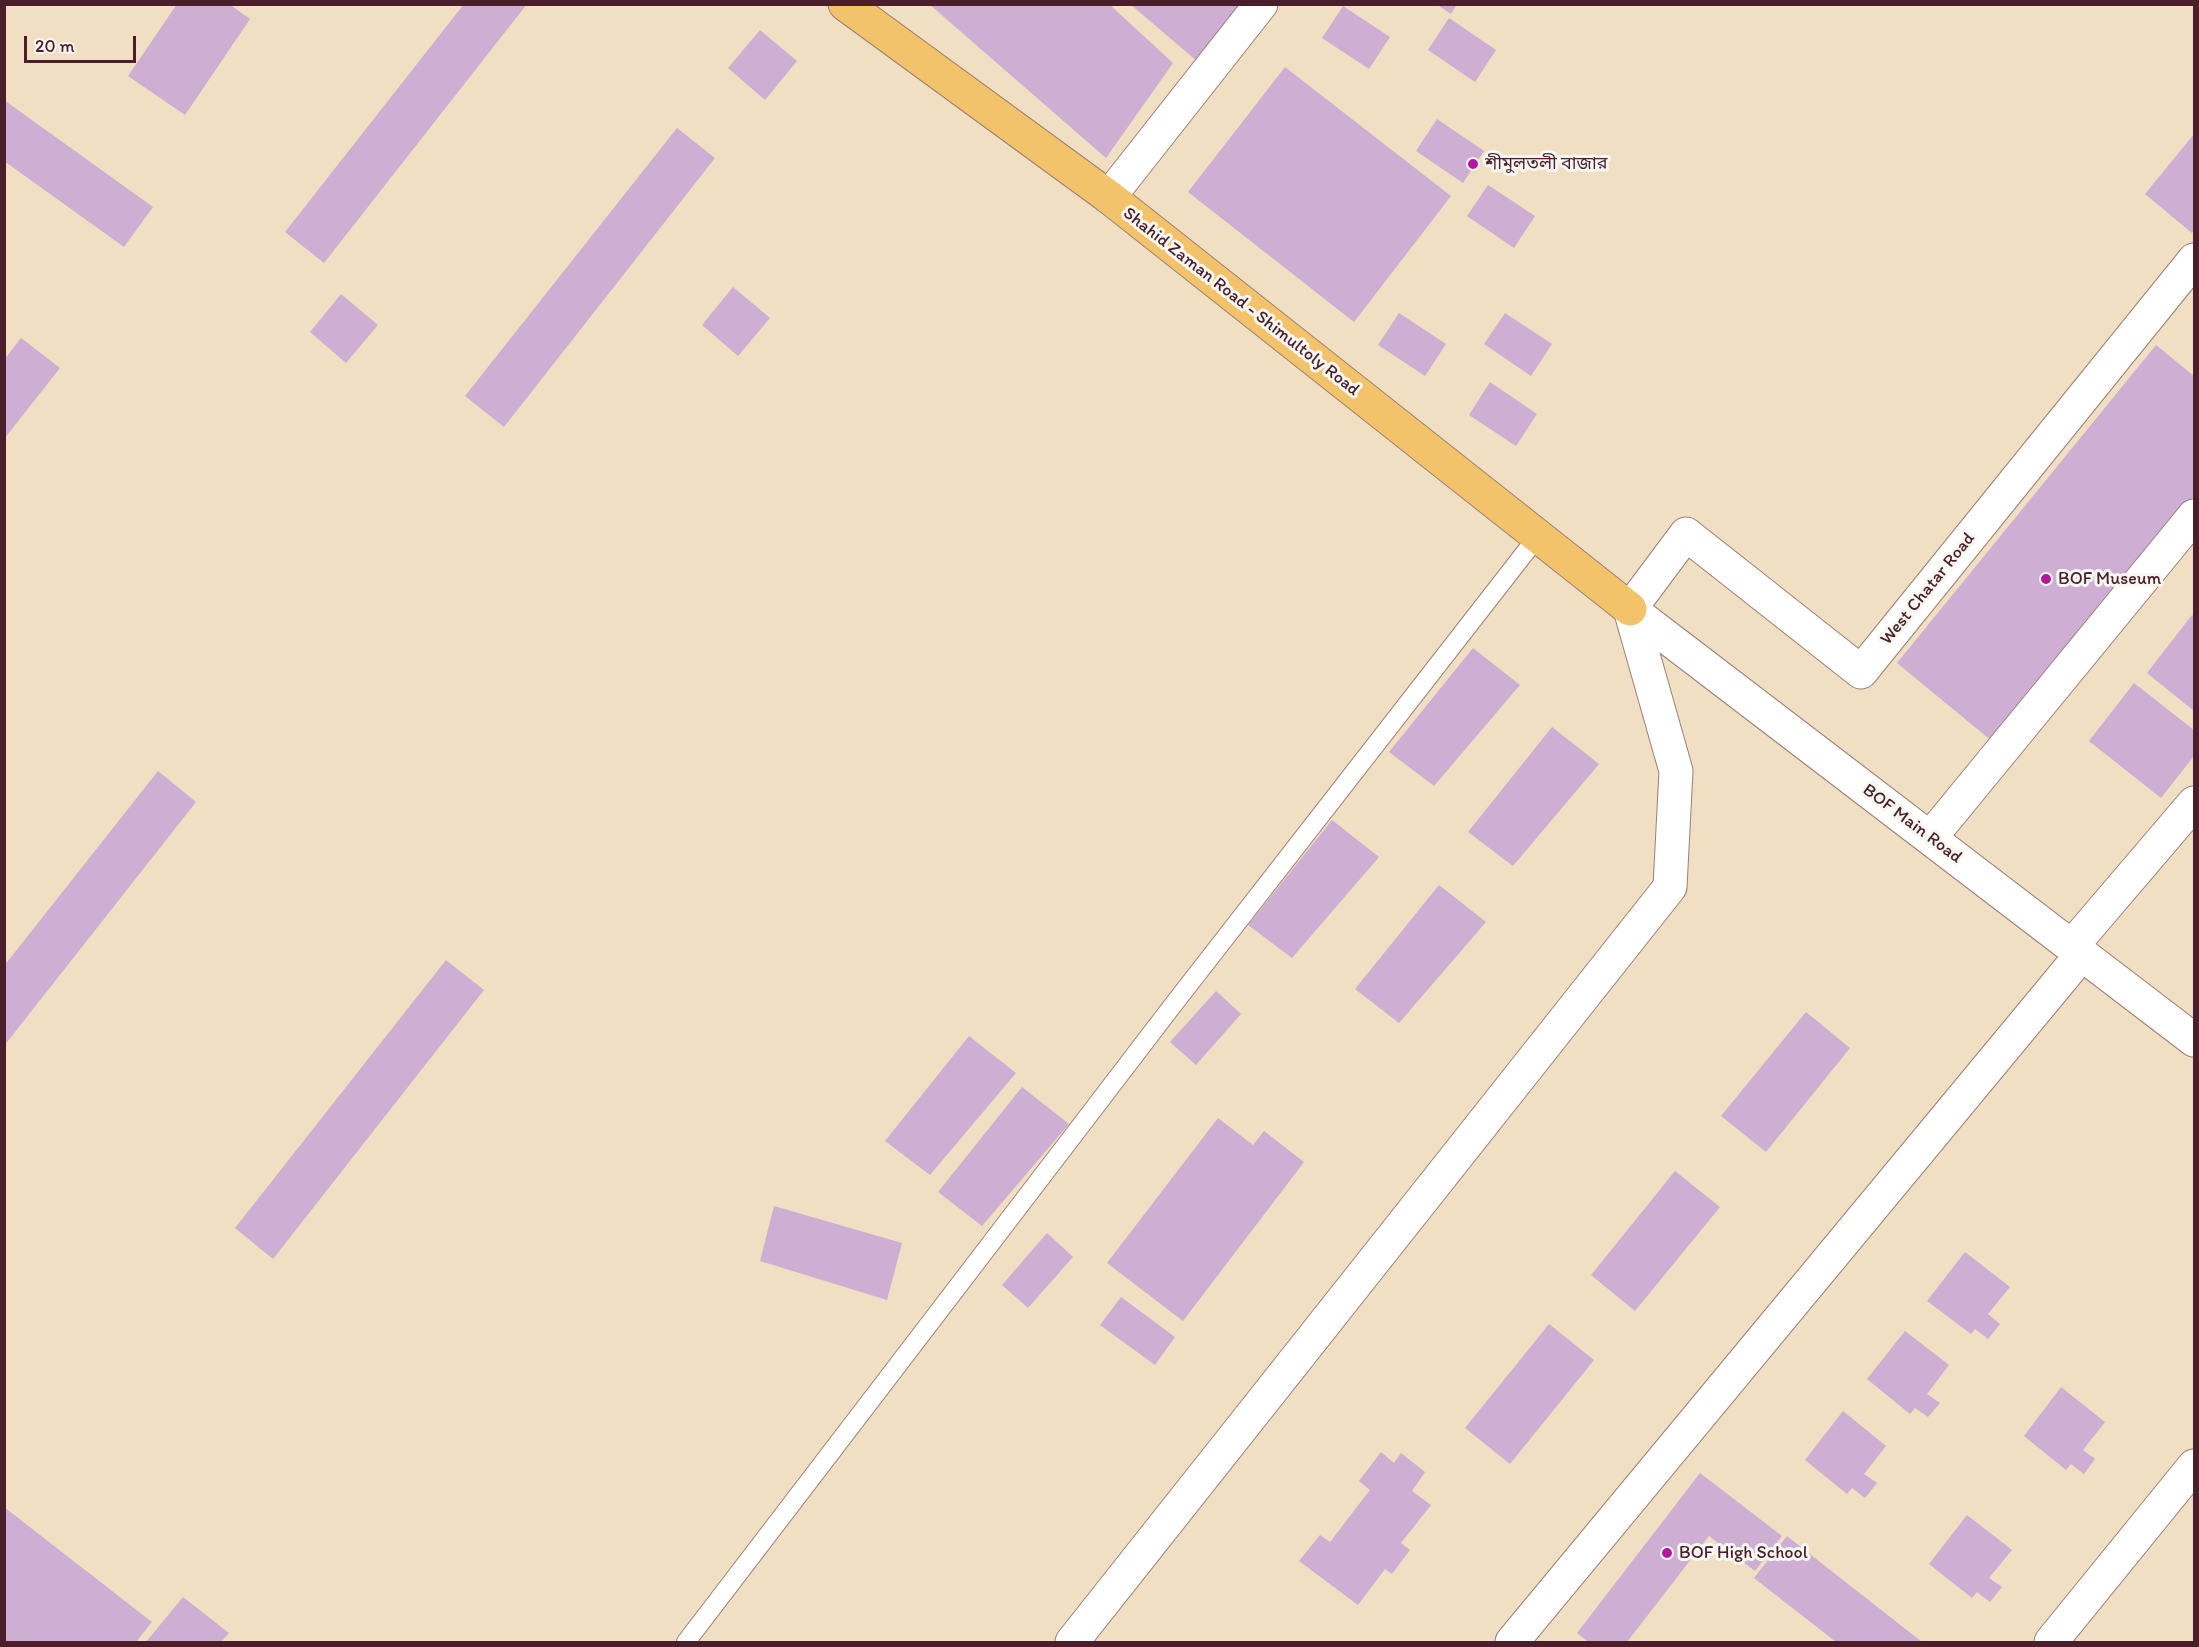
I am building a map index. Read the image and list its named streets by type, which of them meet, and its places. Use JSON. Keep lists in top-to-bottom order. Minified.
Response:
{"streets":{"main road":["Shahid Zaman Road - Shimultoly Road"],"street":["West Chatar Road","BOF Main Road"]},"crossings":[["Shahid Zaman Road - Shimultoly Road","West Chatar Road"],["Shahid Zaman Road - Shimultoly Road","BOF Main Road"],["West Chatar Road","BOF Main Road"]],"places":["শীমুলতলী বাজার","BOF Museum","BOF High School"],"scale_bar":"20 m"}
